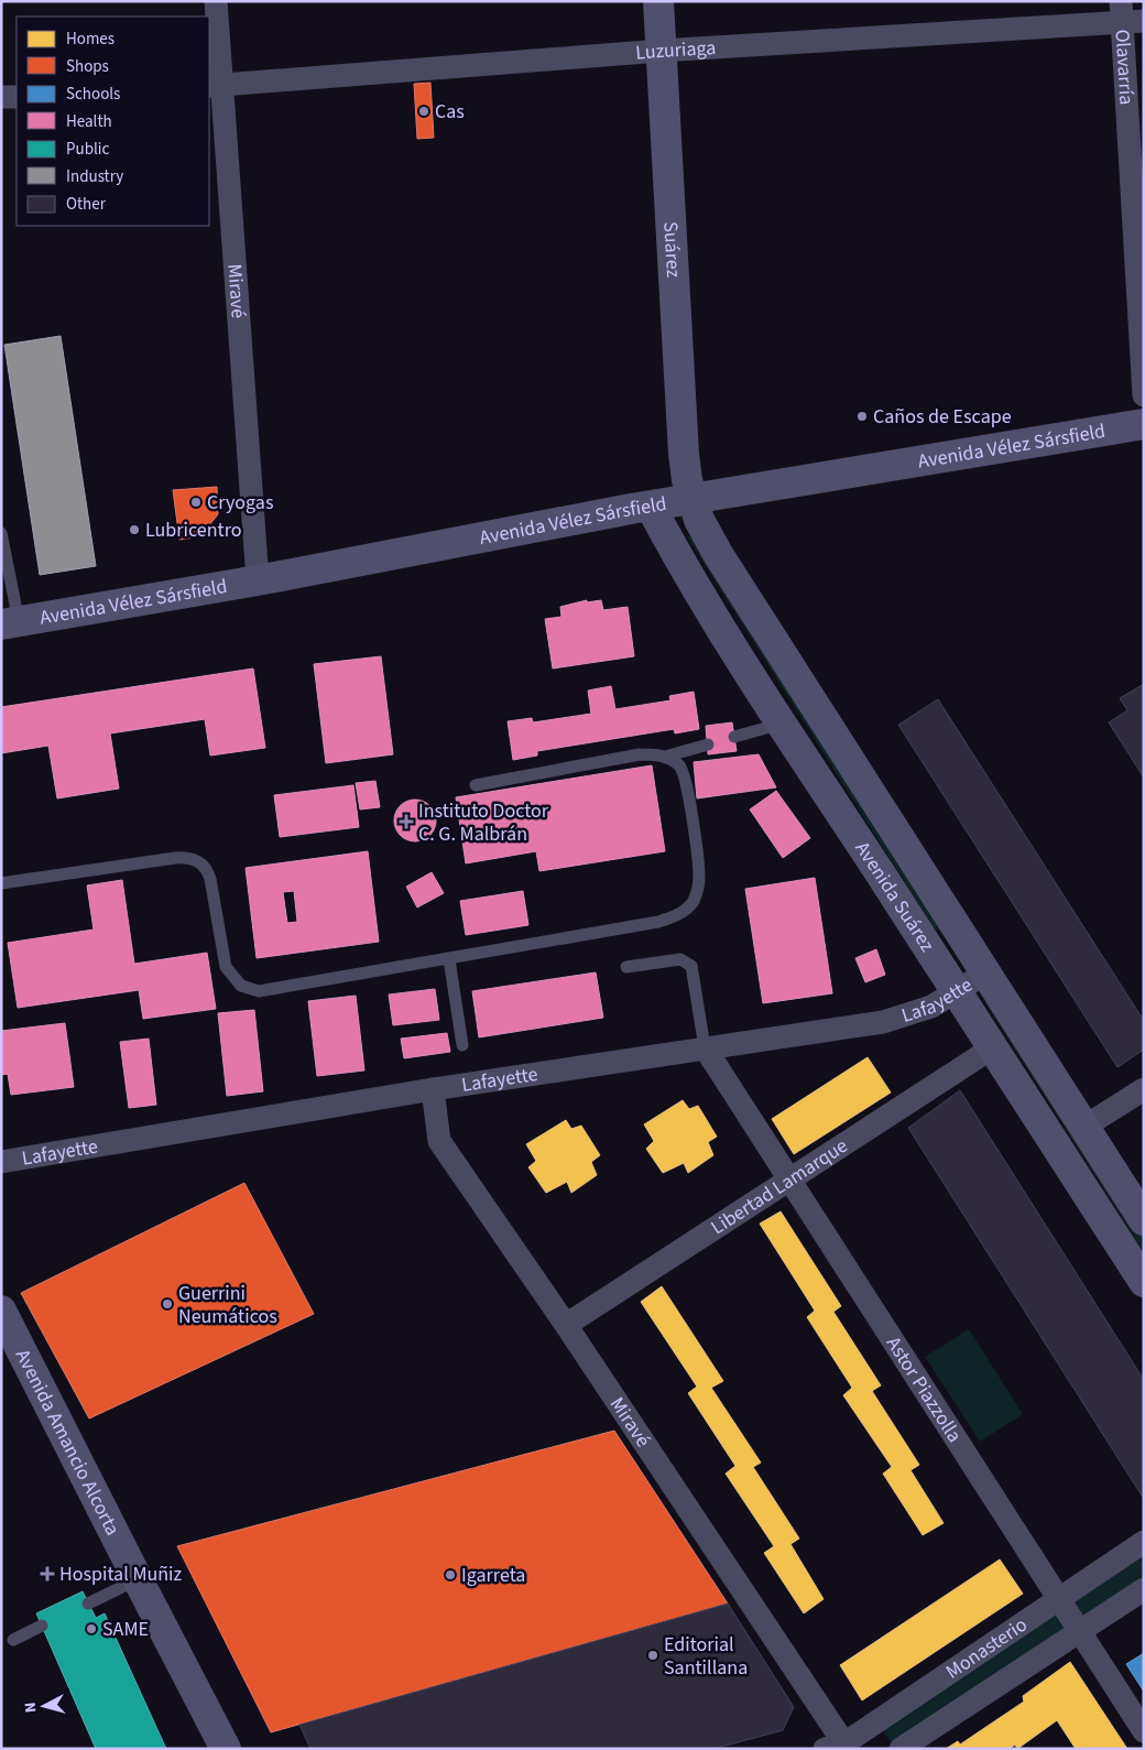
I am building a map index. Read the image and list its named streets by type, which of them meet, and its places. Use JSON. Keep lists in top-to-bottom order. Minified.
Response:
{"streets":{"street":["Luzuriaga","Olavarría","Suárez","Miravé","Avenida Vélez Sársfield","Avenida Suárez","Lafayette","Libertad Lamarque","Astor Piazzolla","Avenida Amancio Alcorta","Monasterio"]},"crossings":[["Luzuriaga","Olavarría"],["Luzuriaga","Suárez"],["Luzuriaga","Miravé"],["Suárez","Avenida Vélez Sársfield"],["Suárez","Avenida Suárez"],["Miravé","Avenida Vélez Sársfield"],["Miravé","Lafayette"],["Miravé","Libertad Lamarque"],["Miravé","Monasterio"],["Avenida Vélez Sársfield","Avenida Suárez"],["Avenida Suárez","Lafayette"],["Avenida Suárez","Libertad Lamarque"],["Lafayette","Astor Piazzolla"],["Libertad Lamarque","Astor Piazzolla"],["Astor Piazzolla","Monasterio"]],"places":{"other":["Cas","Caños de Escape","Cryogas","Lubricentro","Guerrini Neumáticos","Igarreta","SAME","Editorial Santillana"],"health":["Instituto Doctor C. G. Malbrán","Hospital Muñiz"]},"legend":["Homes","Shops","Schools","Health","Public","Industry","Other"],"north":"left"}
